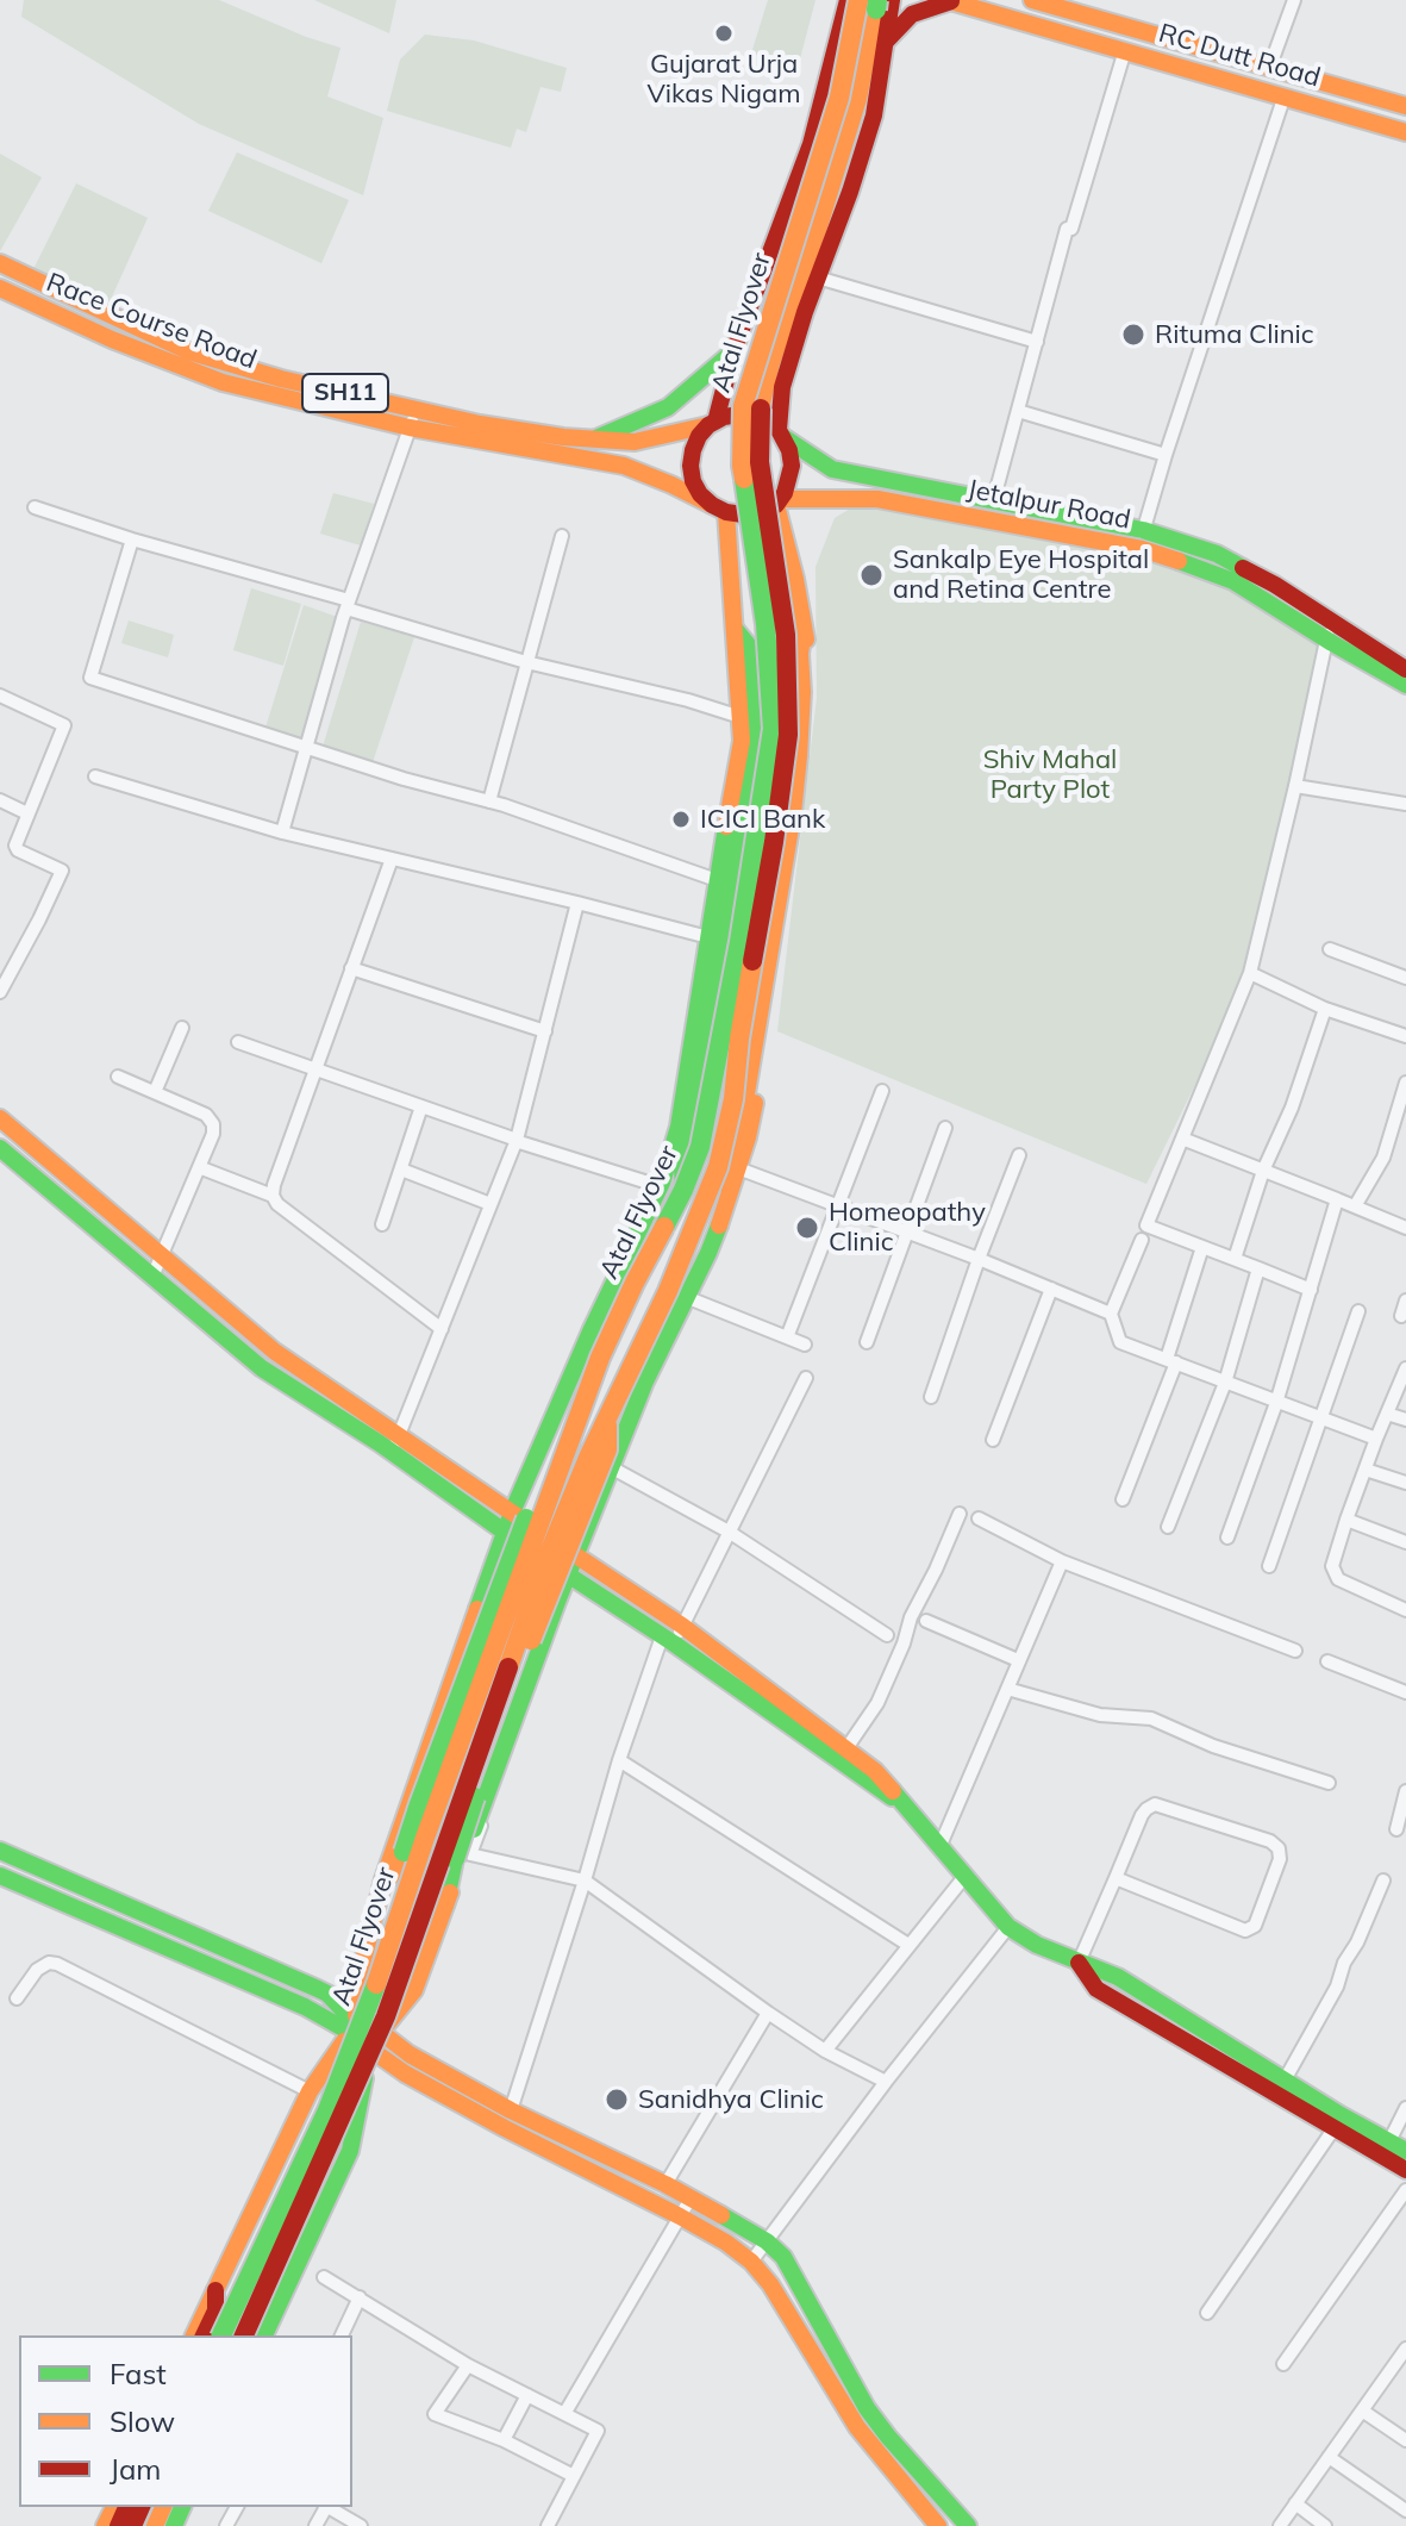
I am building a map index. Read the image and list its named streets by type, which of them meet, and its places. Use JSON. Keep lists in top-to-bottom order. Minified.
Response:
{"streets":{"main road":["RC Dutt Road","Race Course Road","Atal Flyover","SH11","Jetalpur Road"]},"crossings":[["Race Course Road","SH11"],["SH11","Jetalpur Road"]],"parks":["Shiv Mahal Party Plot"],"places":["Gujarat Urja Vikas Nigam","Rituma Clinic","Sankalp Eye Hospital and Retina Centre","ICICI Bank","Homeopathy Clinic","Sanidhya Clinic"],"legend":["Fast","Slow","Jam"]}
